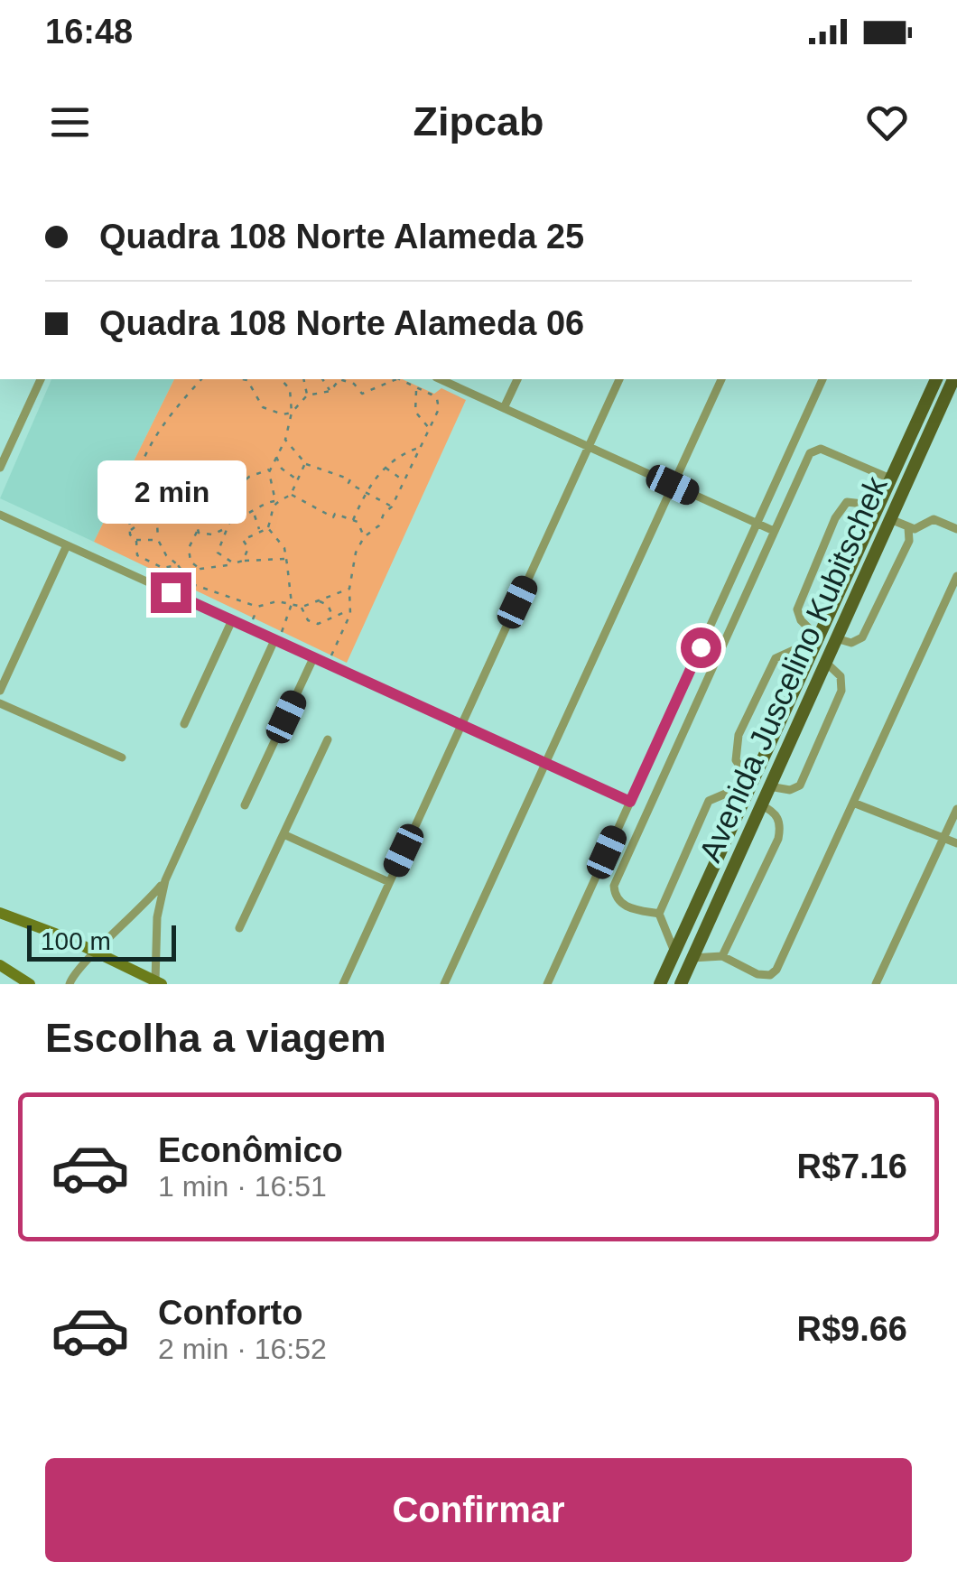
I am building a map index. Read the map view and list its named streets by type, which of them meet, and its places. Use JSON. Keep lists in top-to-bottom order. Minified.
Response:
{"streets":{"main road":["Avenida Juscelino Kubitschek"]},"scale_bar":"100 m","page":{"status":"16:48","header":"Zipcab","banner":["Quadra 108 Norte Alameda 25","Quadra 108 Norte Alameda 06"],"bubble":"2 min","scale":"100 m","heading":"Escolha a viagem","list":[{"name":"Econômico","note":"1 min · 16:51","value":"R$7.16"},{"name":"Conforto","note":"2 min · 16:52","value":"R$9.66"}],"buttons":"Confirmar"}}
